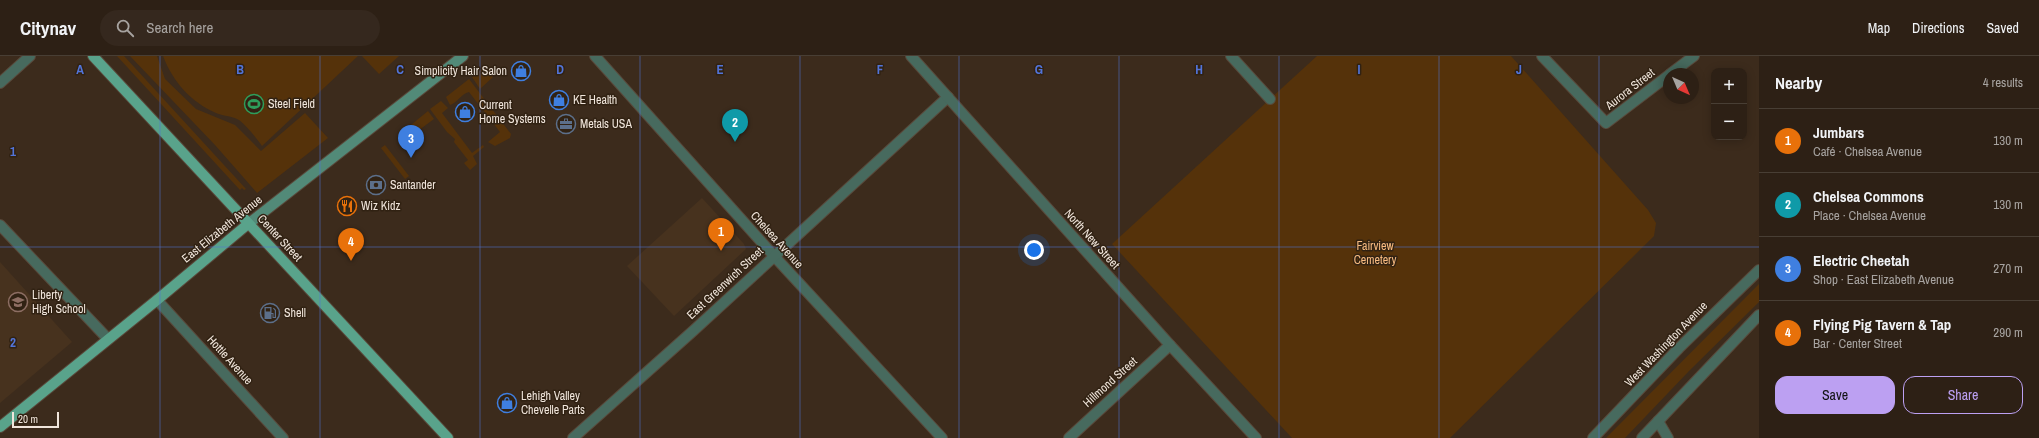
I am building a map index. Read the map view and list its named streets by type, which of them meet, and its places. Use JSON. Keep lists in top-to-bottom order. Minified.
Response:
{"streets":{"main road":["East Elizabeth Avenue","Center Street"],"street":["Aurora Street","North New Street","Chelsea Avenue","East Greenwich Street","West Washington Avenue","Hottle Avenue","Hillmond Street"]},"crossings":[["East Elizabeth Avenue","Center Street"],["East Elizabeth Avenue","Hottle Avenue"],["North New Street","East Greenwich Street"],["North New Street","Hillmond Street"],["Chelsea Avenue","East Greenwich Street"]],"parks":["Fairview Cemetery"],"places":{"shop":["Simplicity Hair Salon","KE Health","Current Home Systems","Lehigh Valley Chevelle Parts"],"sports":["Steel Field"],"office":["Metals USA"],"bank":["Santander"],"restaurant":["Wiz Kidz"],"school or university":["Liberty High School"],"fuel station":["Shell"]},"scale_bar":"20 m","north":"bottom right","page":{"header":"Citynav","search":"Search here","nav":["Map","Directions","Saved"],"heading":["Nearby","4 results"],"map_buttons":["+","−"],"list":[{"mark":"1","name":"Jumbars","note":"Café · Chelsea Avenue","value":"130 m"},{"mark":"2","name":"Chelsea Commons","note":"Place · Chelsea Avenue","value":"130 m"},{"mark":"3","name":"Electric Cheetah","note":"Shop · East Elizabeth Avenue","value":"270 m"},{"mark":"4","name":"Flying Pig Tavern & Tap","note":"Bar · Center Street","value":"290 m"}],"pins":["2","3","1","4"],"buttons":["Save","Share"],"scale":"20 m"},"grid":{"columns":["A","B","C","D","E","F","G","H","I","J"],"rows":["1","2"]}}
